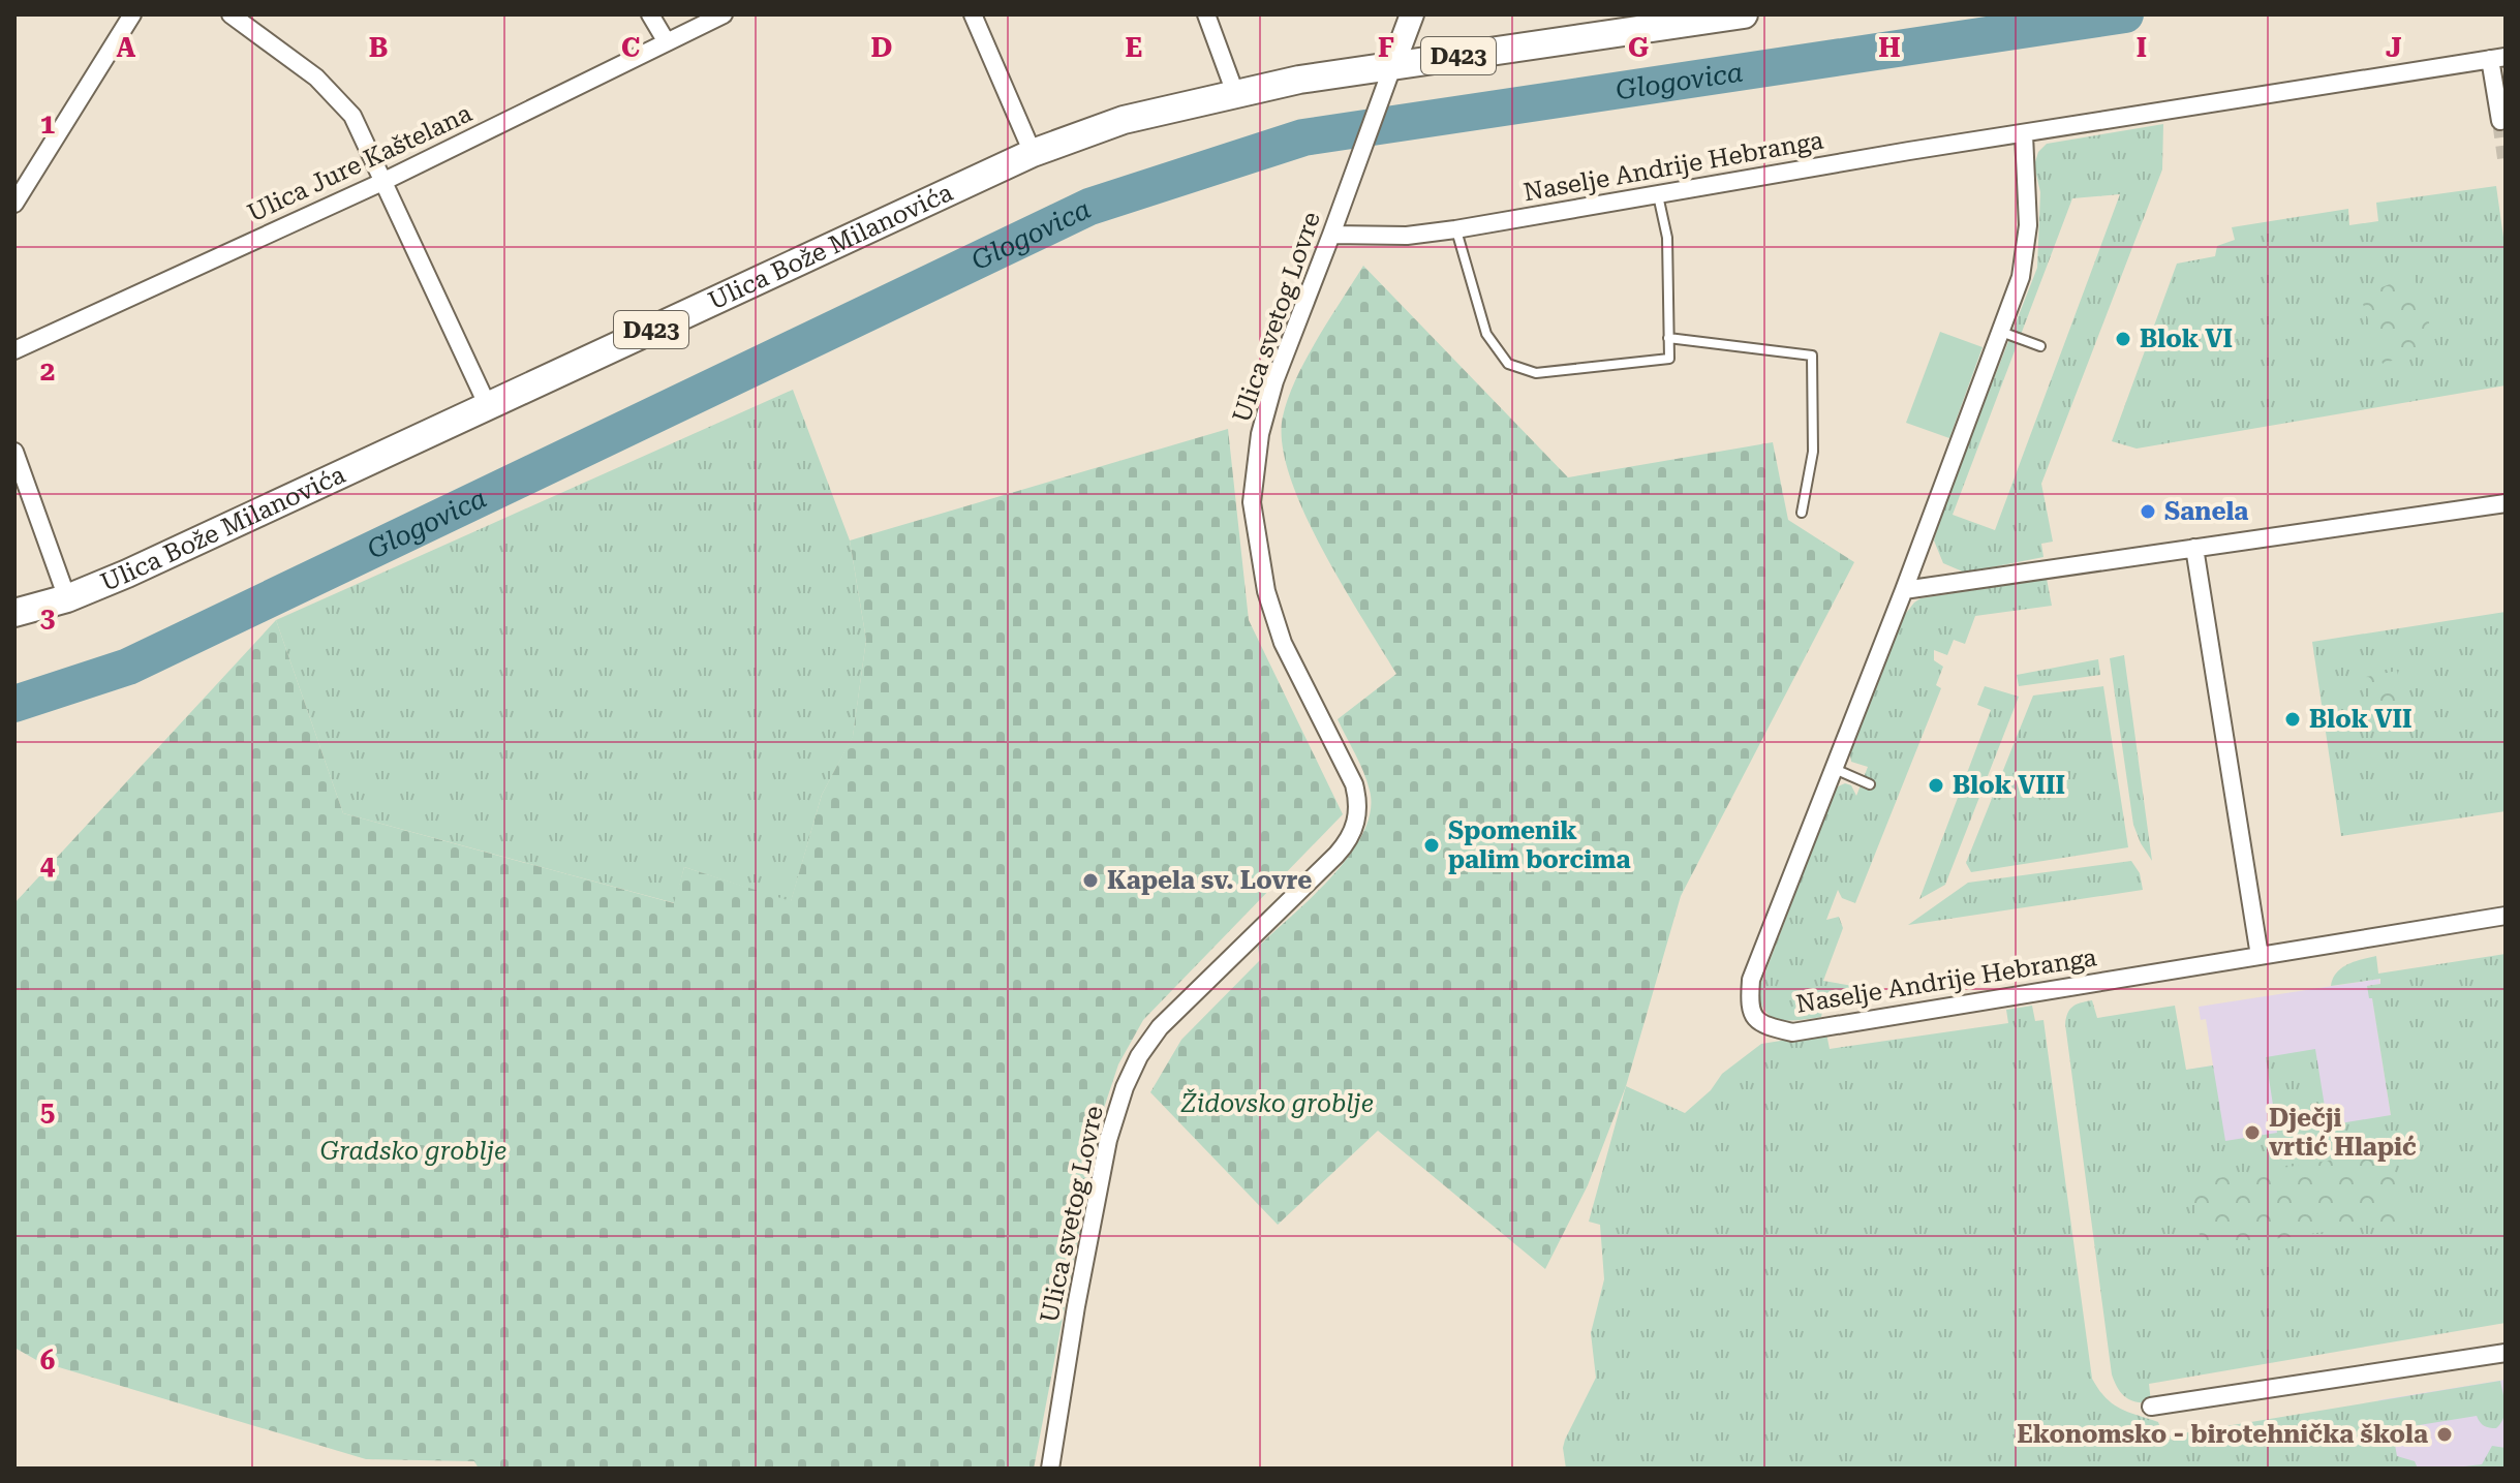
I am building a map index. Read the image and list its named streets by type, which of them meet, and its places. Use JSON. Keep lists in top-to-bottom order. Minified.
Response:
{"streets":{"main road":["D423","Ulica Bože Milanovića"],"street":["Ulica Jure Kaštelana","Naselje Andrije Hebranga","Ulica svetog Lovre"]},"crossings":[["D423","Ulica Bože Milanovića"],["D423","Ulica svetog Lovre"],["Naselje Andrije Hebranga","Ulica svetog Lovre"],["Ulica Bože Milanovića","Ulica svetog Lovre"]],"water":["Glogovica"],"parks":["Židovsko groblje","Gradsko groblje"],"places":["Blok VI","Sanela","Blok VII","Blok VIII","Spomenik palim borcima","Kapela sv. Lovre","Dječji vrtić Hlapić","Ekonomsko - birotehnička škola"],"grid":{"columns":["A","B","C","D","E","F","G","H","I","J"],"rows":["1","2","3","4","5","6"]}}
